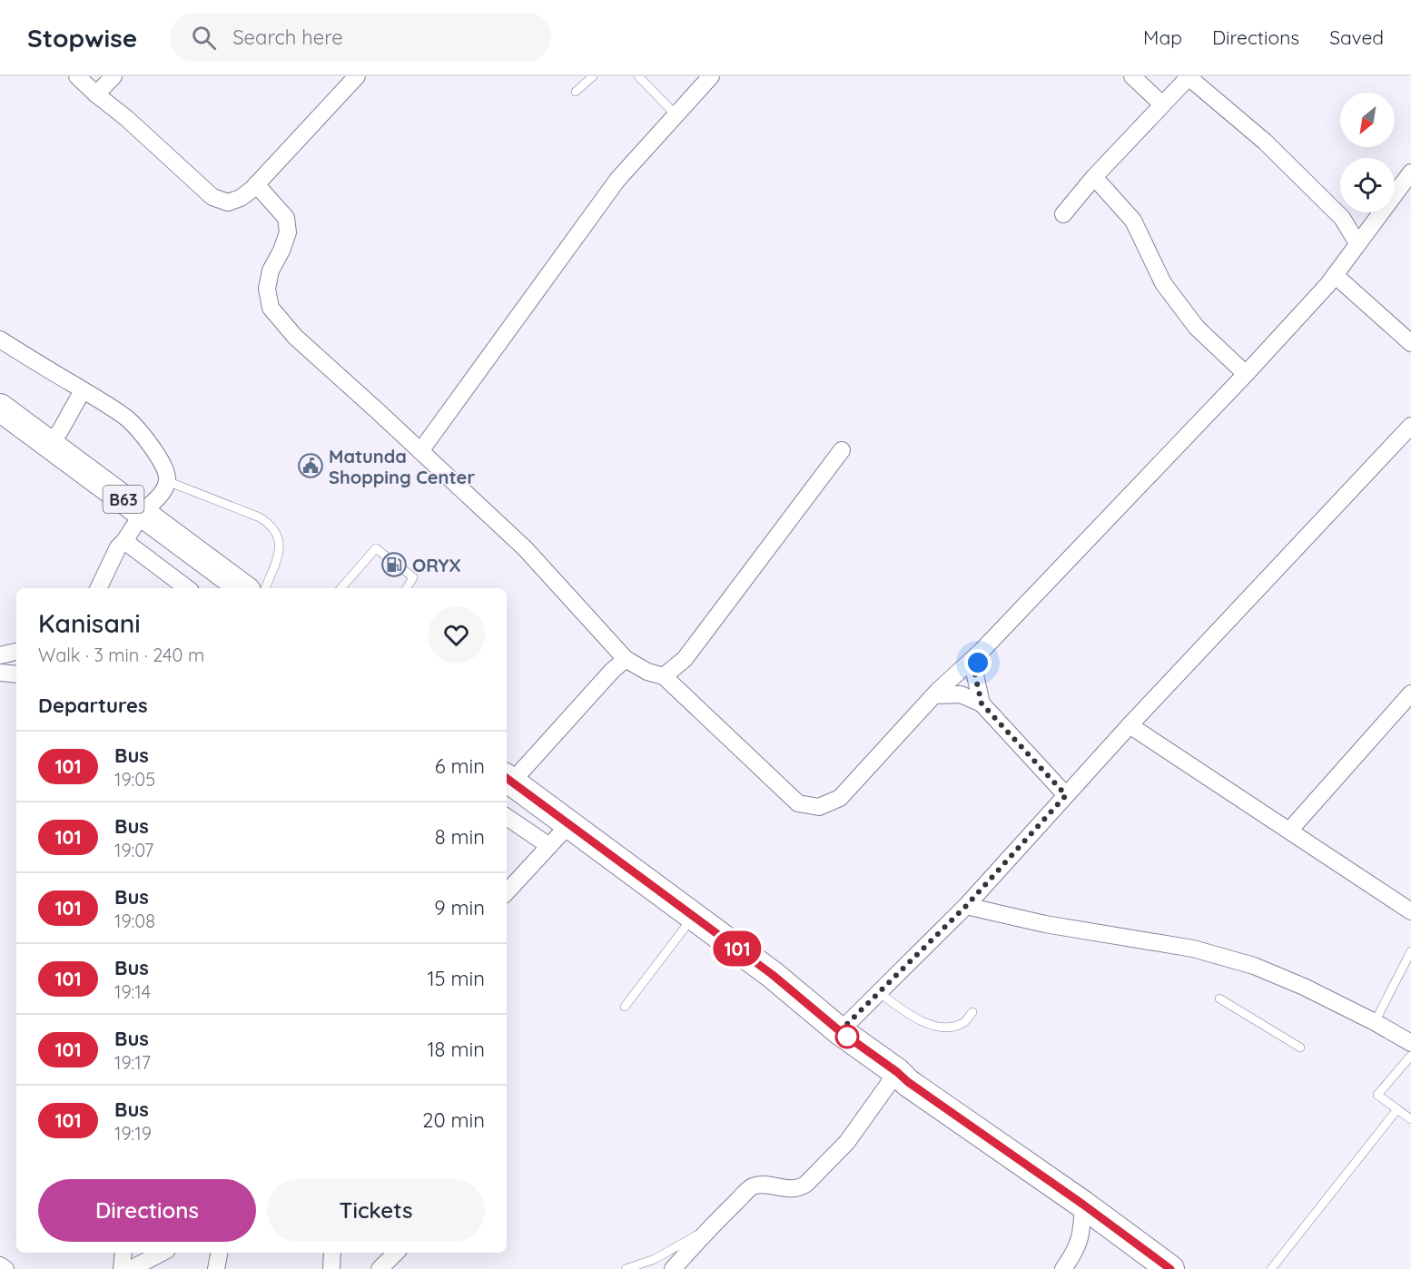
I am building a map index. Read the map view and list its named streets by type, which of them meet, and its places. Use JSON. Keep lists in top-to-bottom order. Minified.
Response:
{"streets":{"highway":["B63"]},"places":{"public building":["Matunda Shopping Center"],"fuel station":["ORYX"]},"lines":["bus line 101"],"north":"bottom left","page":{"header":"Stopwise","search":"Search here","nav":["Map","Directions","Saved"],"on_map":"101","heading":[["Kanisani","Walk · 3 min · 240 m"],"Departures"],"list":[{"mark":"101","name":"Bus","note":"19:05","value":"6 min"},{"mark":"101","name":"Bus","note":"19:07","value":"8 min"},{"mark":"101","name":"Bus","note":"19:08","value":"9 min"},{"mark":"101","name":"Bus","note":"19:14","value":"15 min"},{"mark":"101","name":"Bus","note":"19:17","value":"18 min"},{"mark":"101","name":"Bus","note":"19:19","value":"20 min"}],"buttons":["Directions","Tickets"]}}
